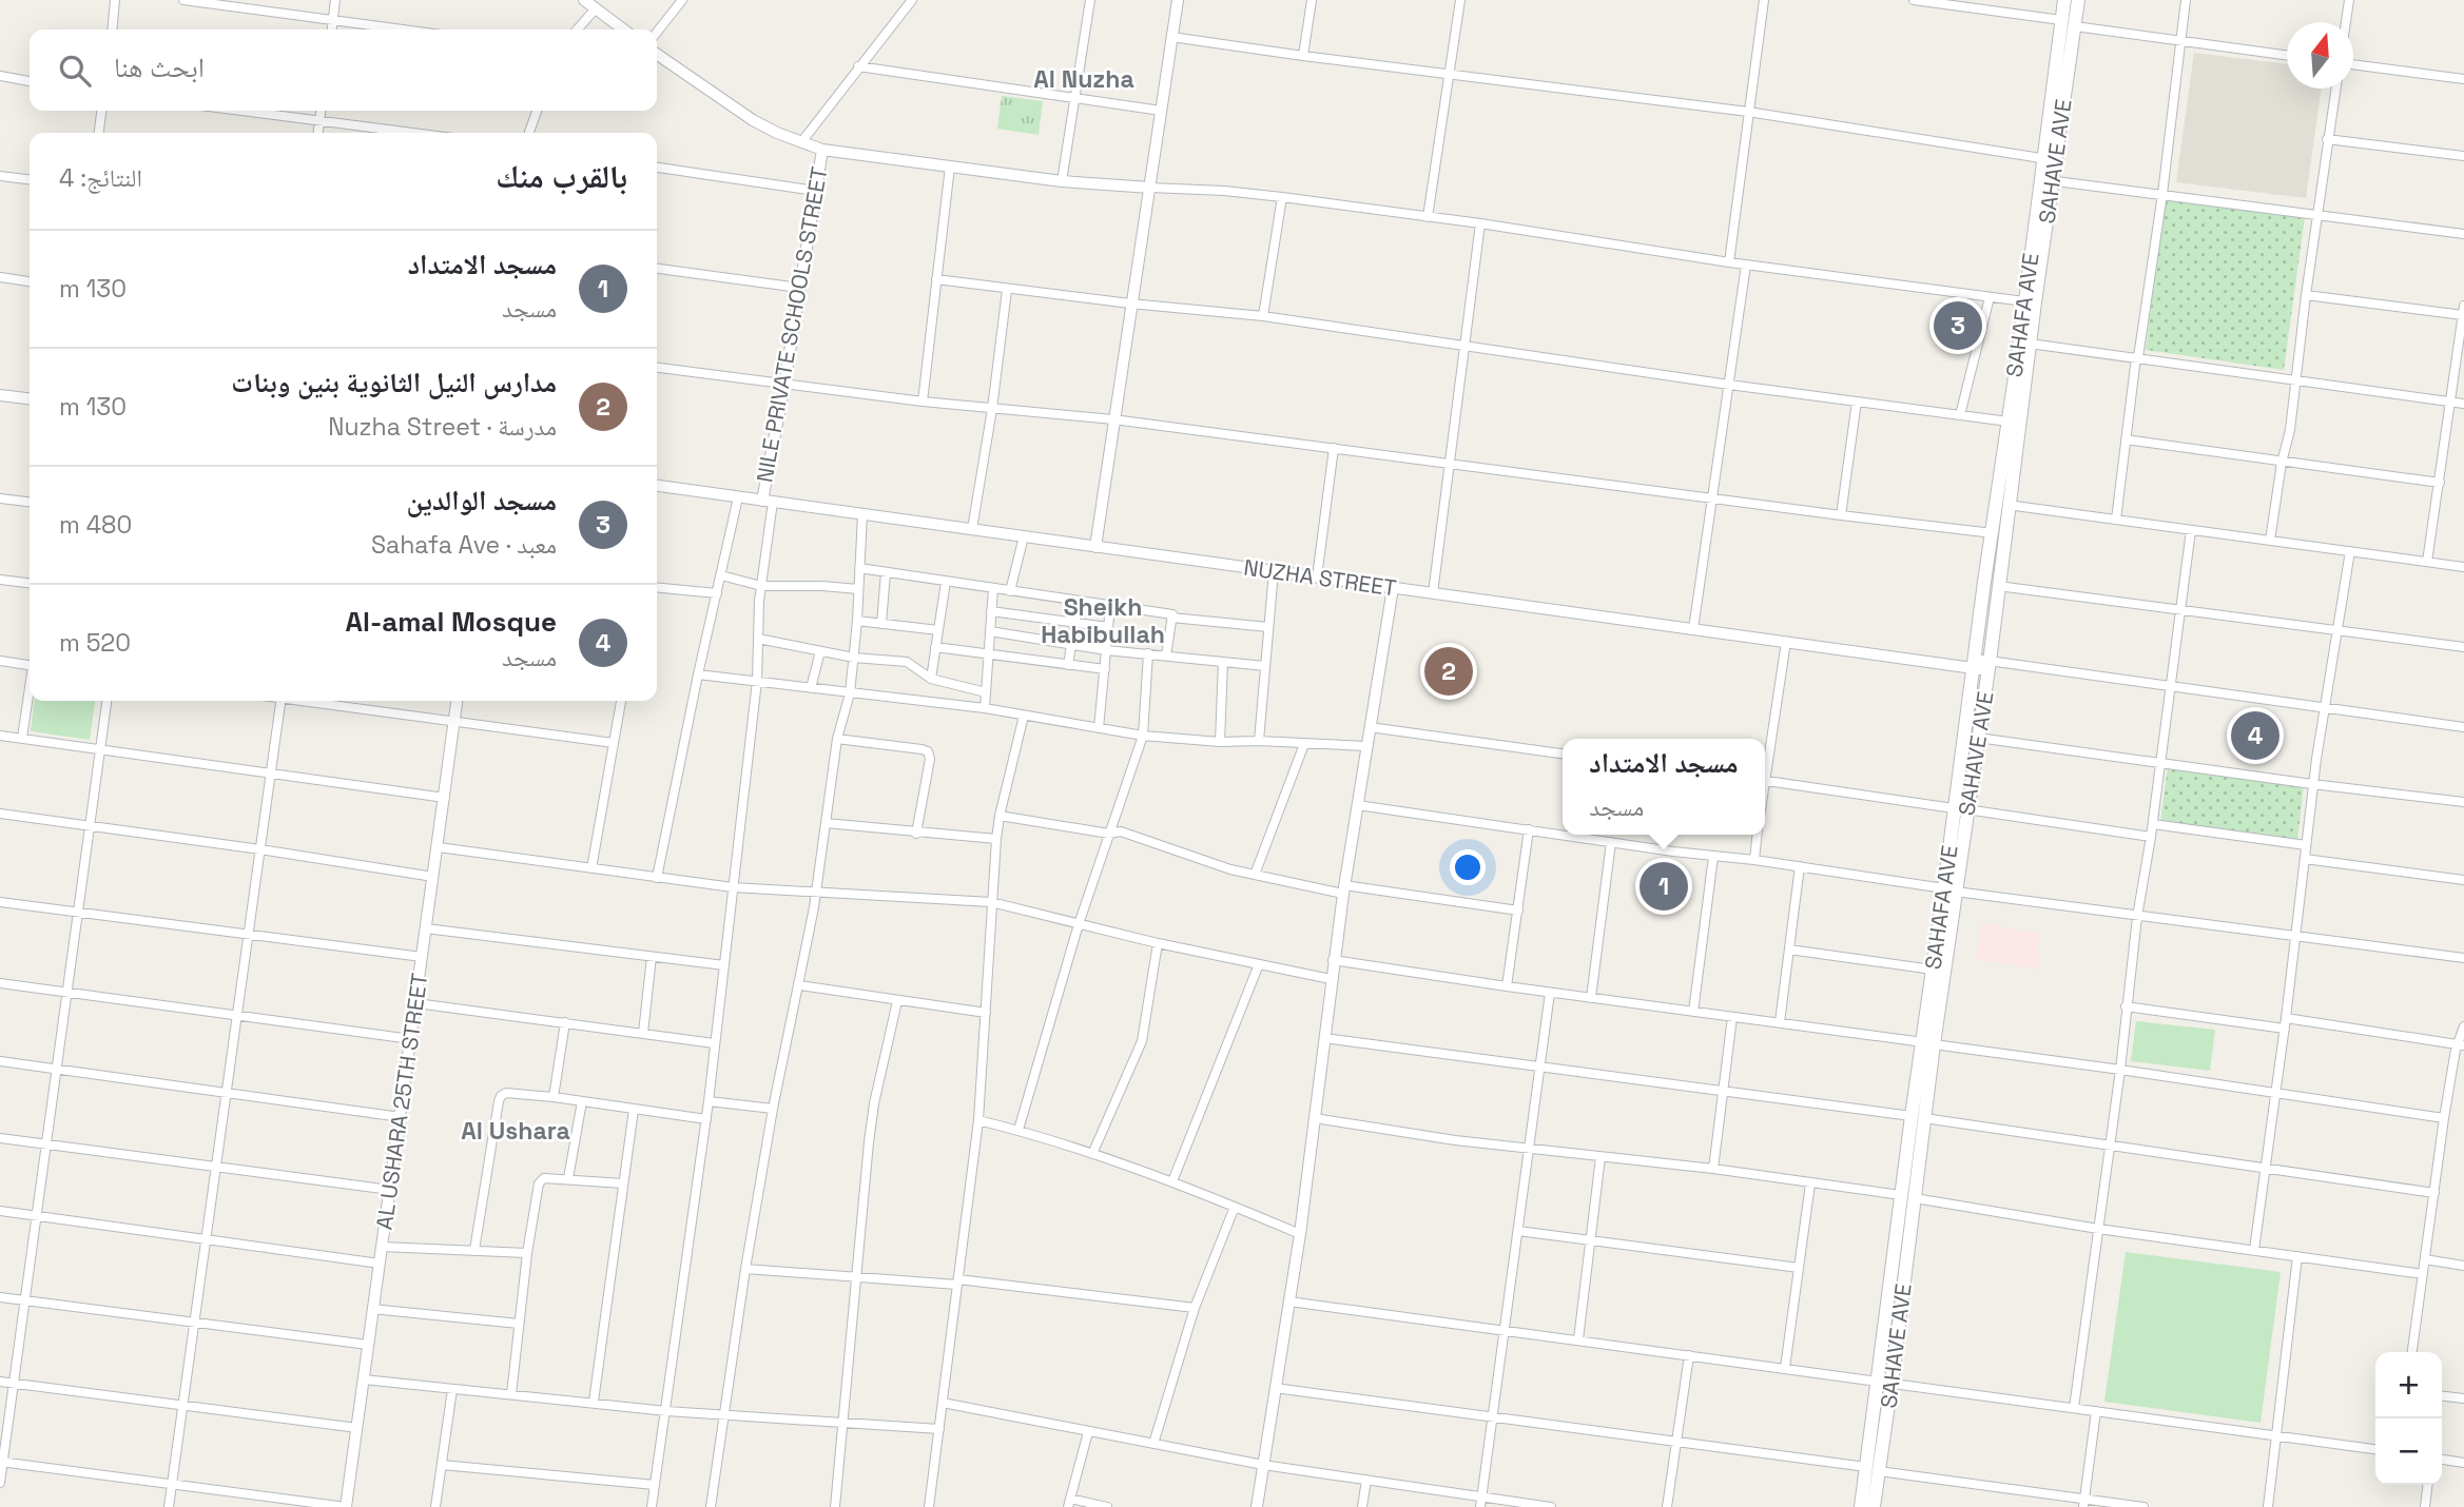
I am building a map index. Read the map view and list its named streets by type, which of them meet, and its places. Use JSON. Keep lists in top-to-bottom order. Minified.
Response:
{"streets":{"main road":["SAHAVE AVE","SAHAFA AVE"],"street":["NILE PRIVATE SCHOOLS STREET","NUZHA STREET","AL USHARA 25TH STREET"]},"crossings":[["SAHAVE AVE","SAHAFA AVE"],["SAHAVE AVE","NUZHA STREET"],["SAHAFA AVE","NUZHA STREET"],["NILE PRIVATE SCHOOLS STREET","NUZHA STREET"]],"districts":["Al Nuzha","Sheikh Habibullah","Al Ushara"],"north":"top","page":{"search":"ابحث هنا","heading":["بالقرب منك","النتائج: 4"],"list":[{"mark":"1","name":"مسجد الامتداد","note":"مسجد","value":"130 m"},{"mark":"2","name":"مدارس النيل الثانوية بنين وبنات","note":"مدرسة · Nuzha Street","value":"130 m"},{"mark":"3","name":"مسجد الوالدين","note":"معبد · Sahafa Ave","value":"480 m"},{"mark":"4","name":"Al-amal Mosque","note":"مسجد","value":"520 m"}],"pins":["3","2","4","1"],"popup":["مسجد الامتداد","مسجد"],"map_buttons":["+","−"]}}
